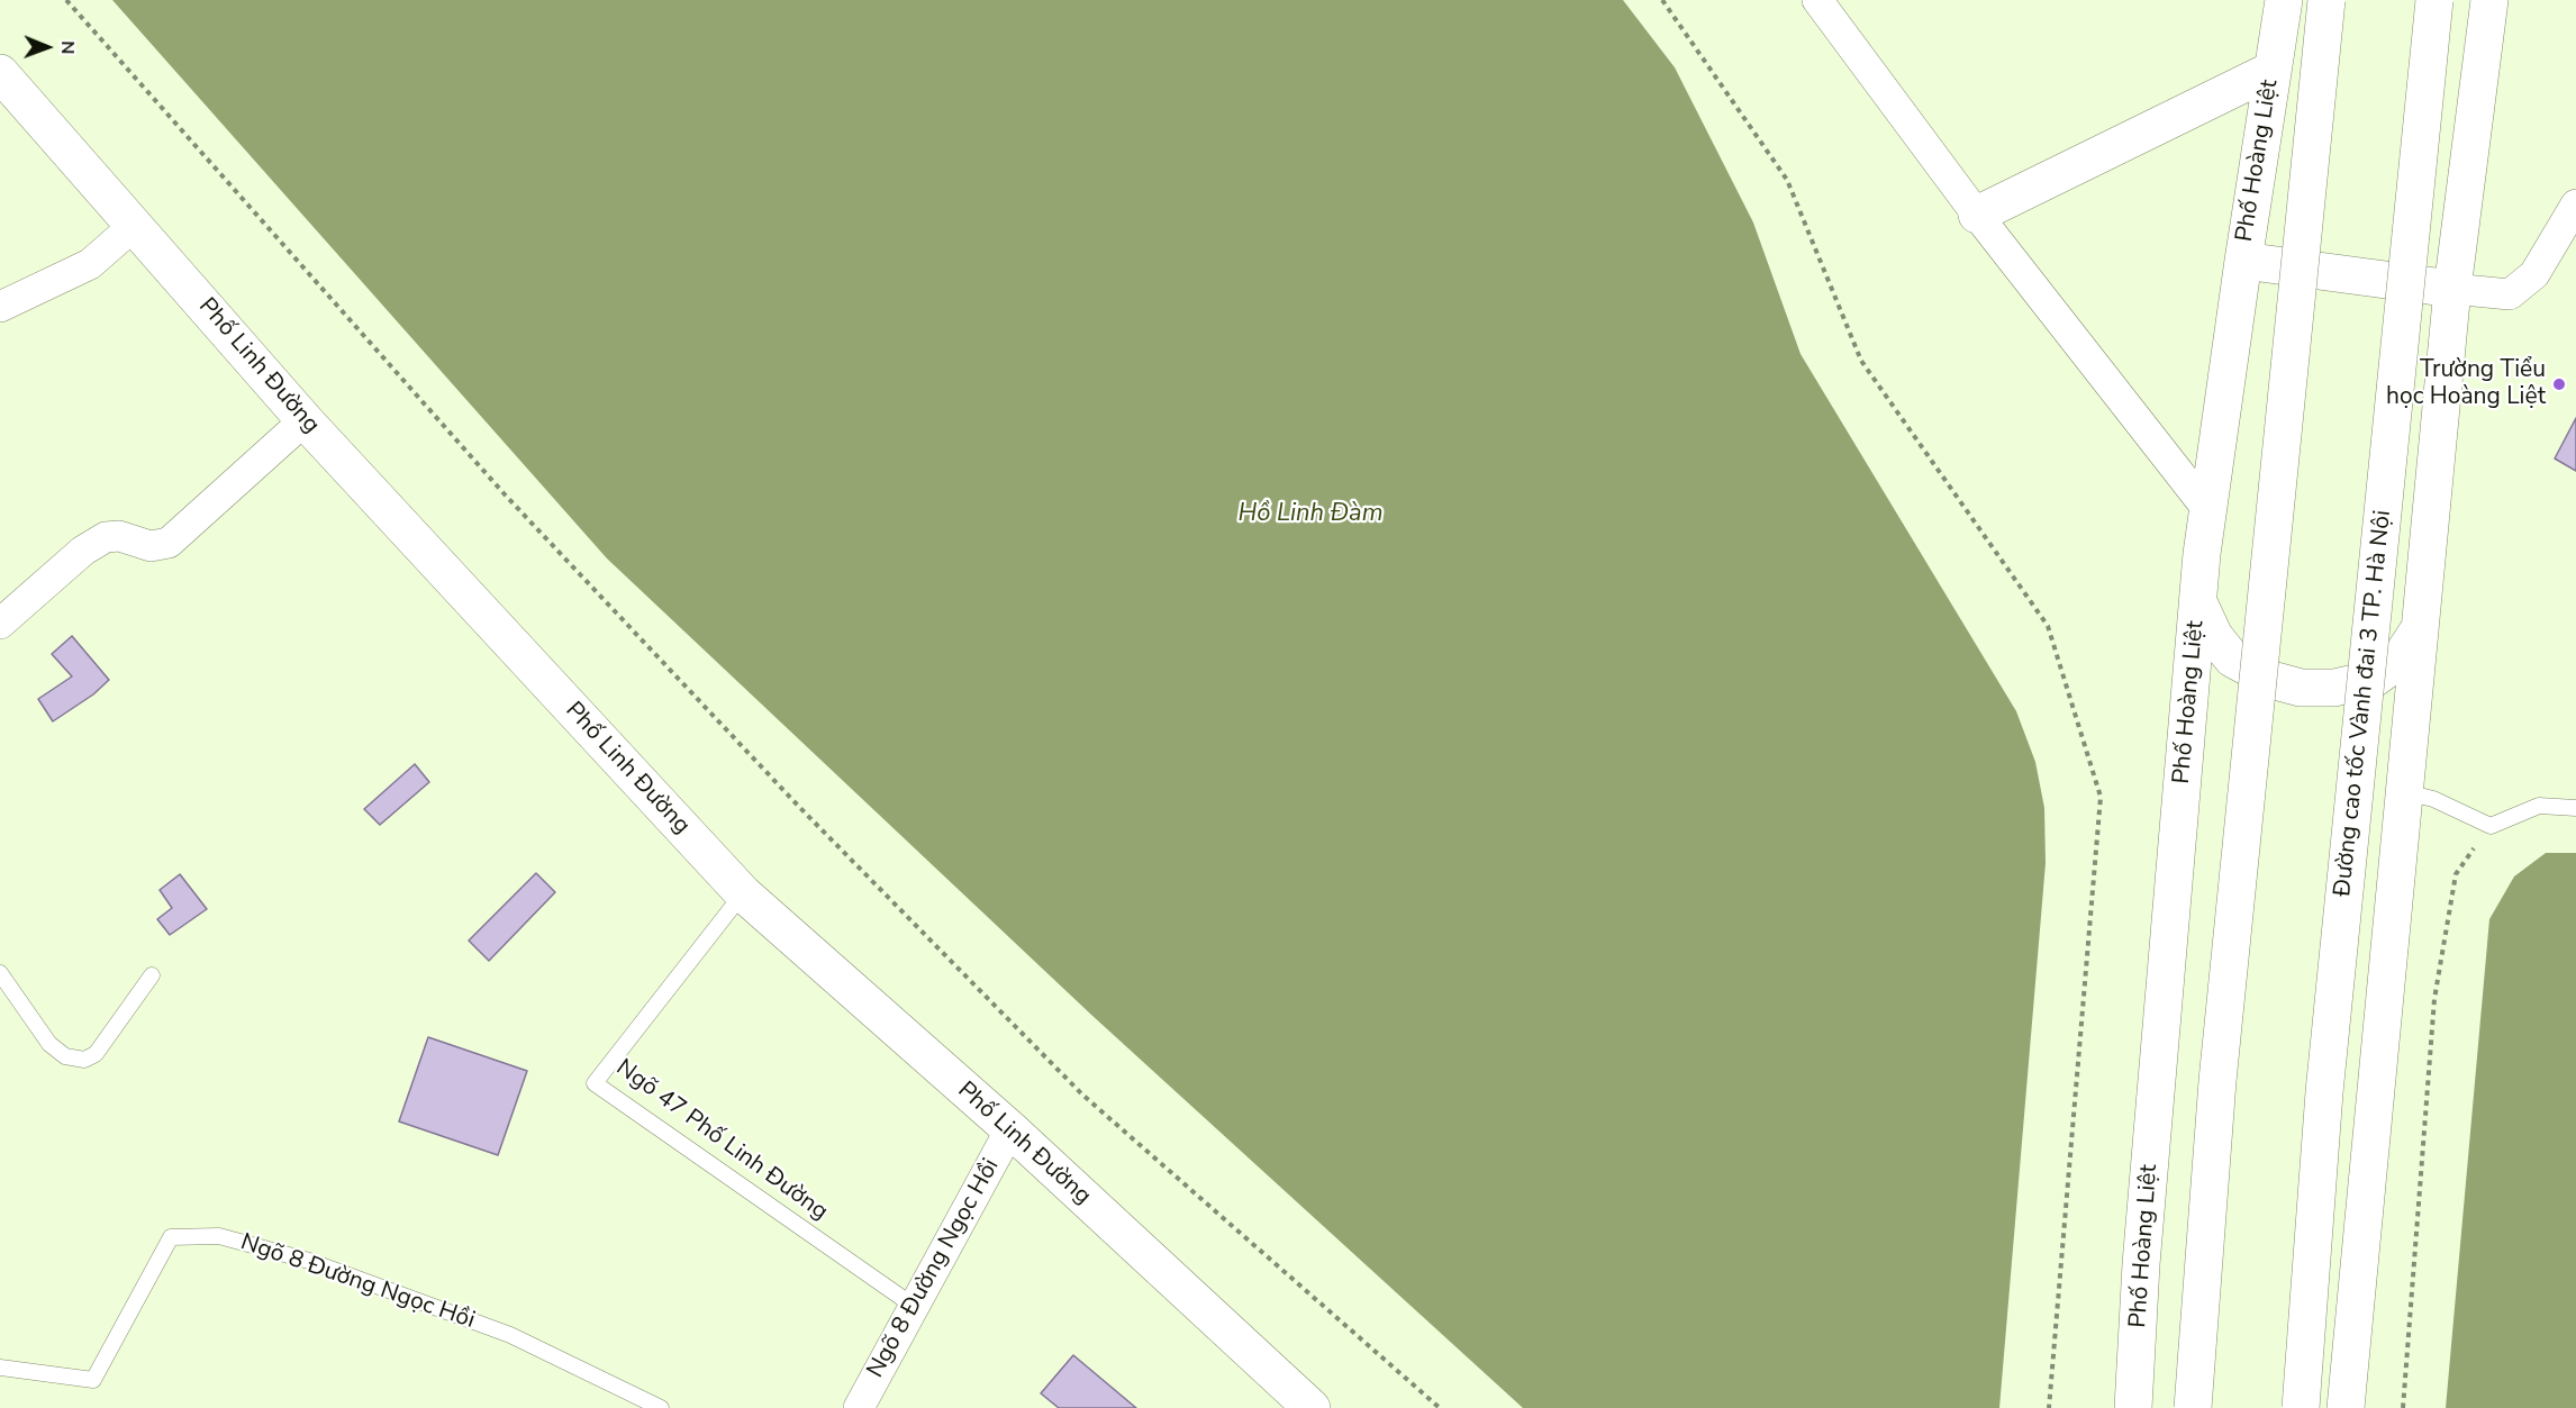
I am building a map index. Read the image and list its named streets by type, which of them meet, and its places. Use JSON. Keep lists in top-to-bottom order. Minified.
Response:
{"streets":{"main road":["Phố Hoàng Liệt","Phố Linh Đường","Đường cao tốc Vành đai 3 TP. Hà Nội"],"street":["Ngõ 8 Đường Ngọc Hồi"],"lane":["Ngõ 47 Phố Linh Đường"]},"crossings":[["Phố Linh Đường","Ngõ 47 Phố Linh Đường"],["Phố Linh Đường","Ngõ 8 Đường Ngọc Hồi"],["Ngõ 47 Phố Linh Đường","Ngõ 8 Đường Ngọc Hồi"]],"water":["Hồ Linh Đàm"],"places":["Trường Tiểu học Hoàng Liệt"],"north":"right"}
